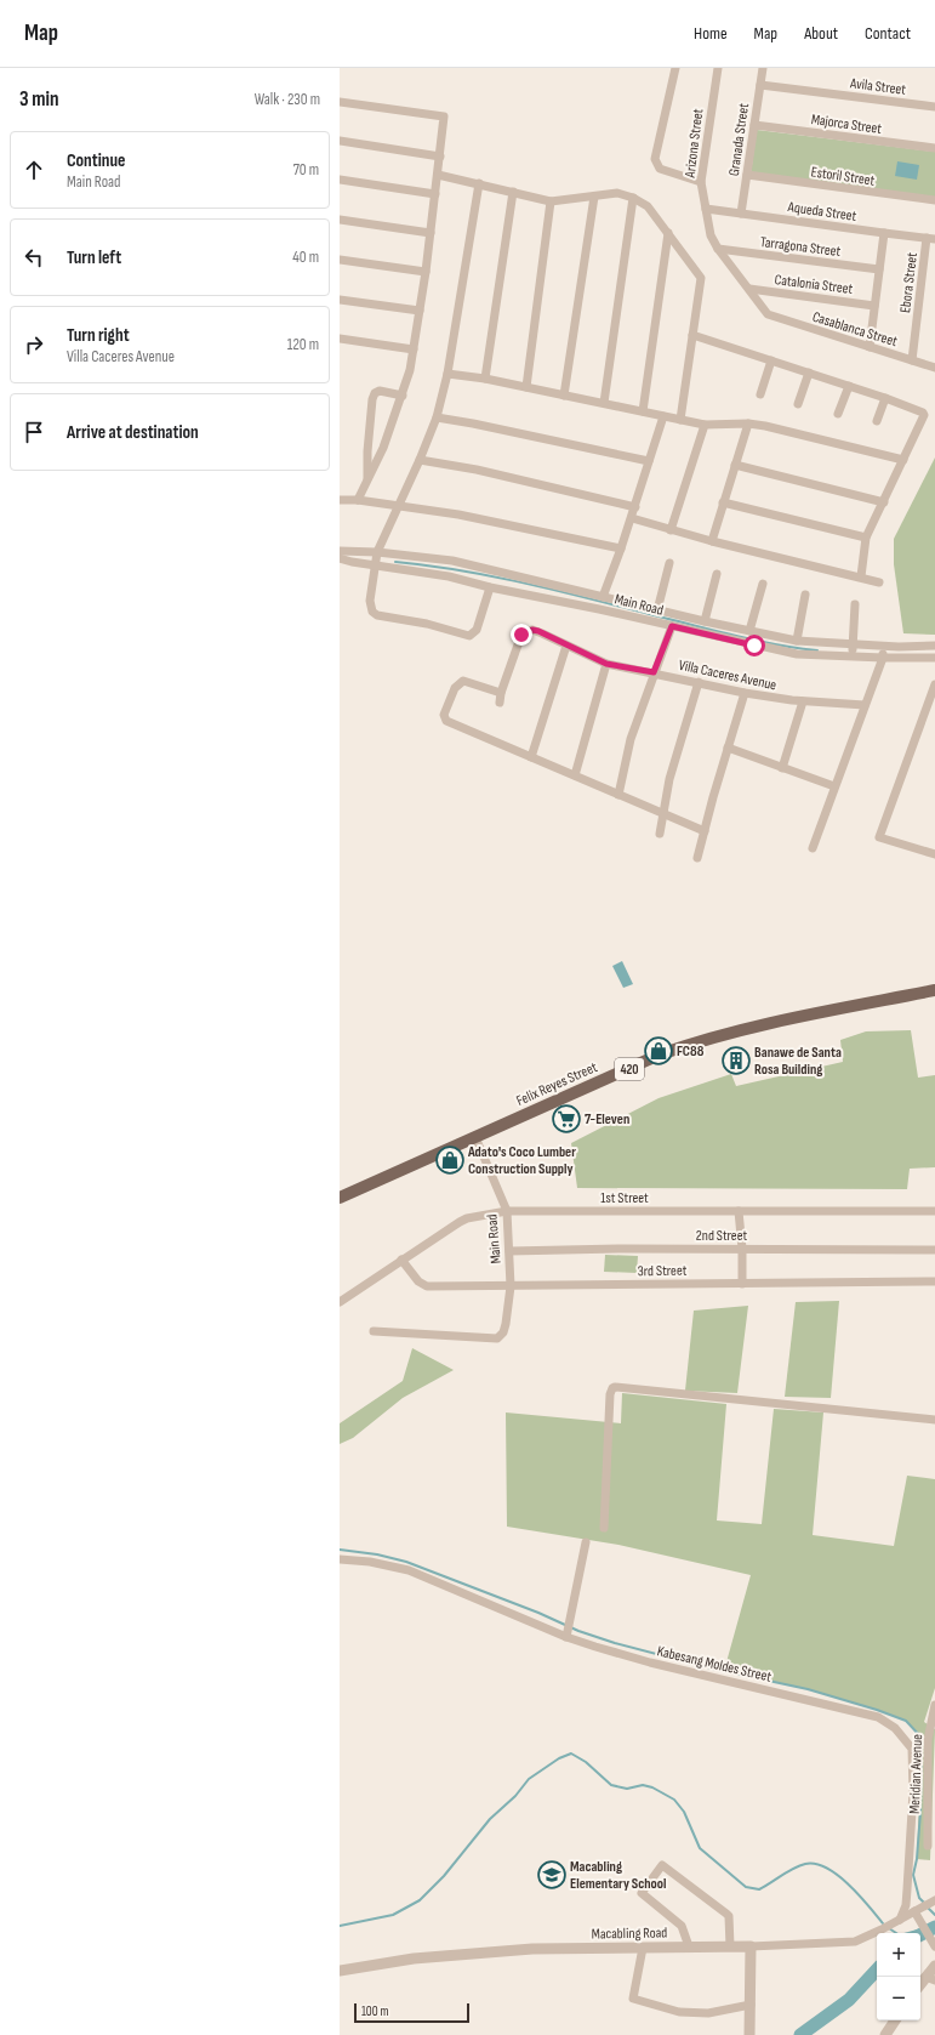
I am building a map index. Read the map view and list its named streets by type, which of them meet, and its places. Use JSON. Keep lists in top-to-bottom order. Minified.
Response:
{"streets":{"main road":["420","Felix Reyes Street"],"street":["Avila Street","Majorca Street","Granada Street","Arizona Street","Estoril Street","Aqueda Street","Tarragona Street","Ebora Street","Catalonia Street","Casablanca Street","Main Road","Villa Caceres Avenue","1st Street","2nd Street","3rd Street","Kabesang Moldes Street","Meridian Avenue","Macabling Road"]},"crossings":[["Avila Street","Granada Street"],["Majorca Street","Granada Street"],["Granada Street","Estoril Street"],["Granada Street","Aqueda Street"],["Arizona Street","Aqueda Street"],["Arizona Street","Tarragona Street"],["Arizona Street","Catalonia Street"],["Arizona Street","Casablanca Street"],["Aqueda Street","Ebora Street"],["Ebora Street","Casablanca Street"],["Main Road","Felix Reyes Street"],["Main Road","1st Street"],["Main Road","2nd Street"],["Main Road","3rd Street"],["1st Street","3rd Street"],["Kabesang Moldes Street","Macabling Road"]],"places":{"shop":["FC88","Adato's Coco Lumber Construction Supply"],"building":["Banawe de Santa Rosa Building"],"supermarket":["7-Eleven"],"school or university":["Macabling Elementary School"]},"scale_bar":"100 m","page":{"header":"Map","nav":["Home","Map","About","Contact"],"heading":["3 min","Walk · 230 m"],"list":[["Continue","Main Road","70 m"],["Turn left","40 m"],["Turn right","Villa Caceres Avenue","120 m"],"Arrive at destination"],"map_buttons":["+","−"],"scale":"100 m"}}
